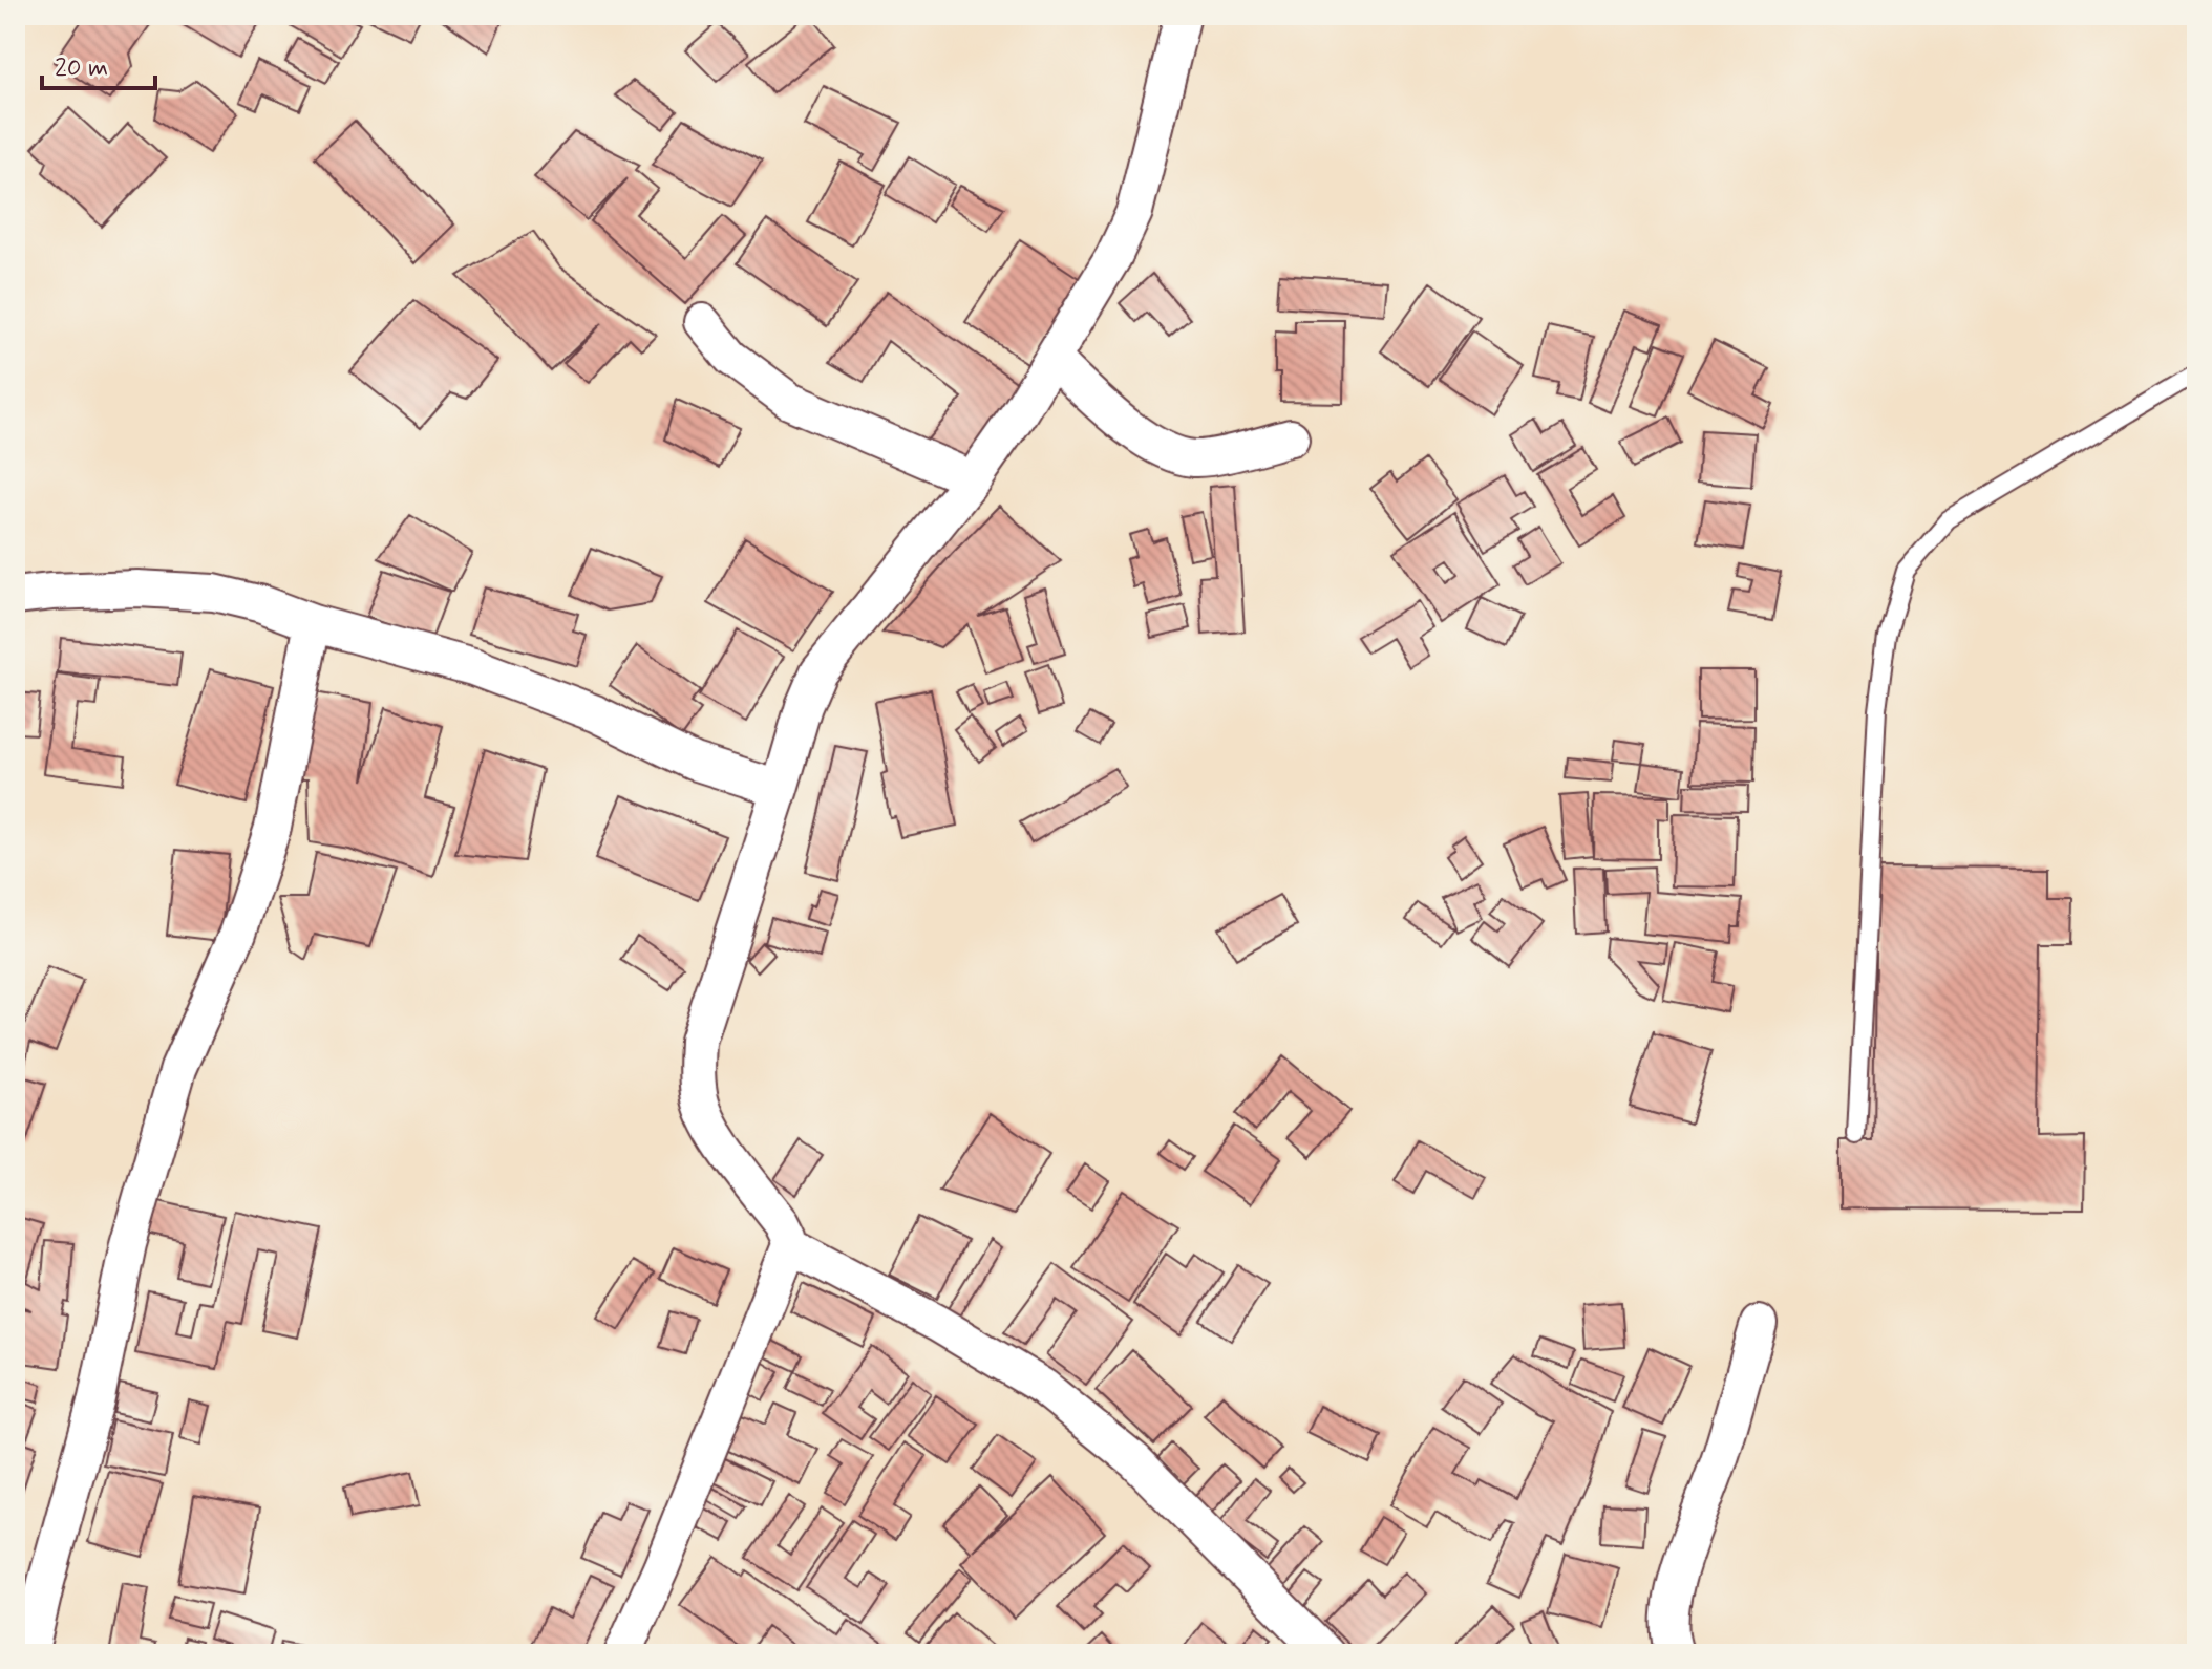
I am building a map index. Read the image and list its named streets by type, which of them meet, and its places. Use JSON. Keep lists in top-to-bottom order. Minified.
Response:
{"scale_bar":"20 m"}
